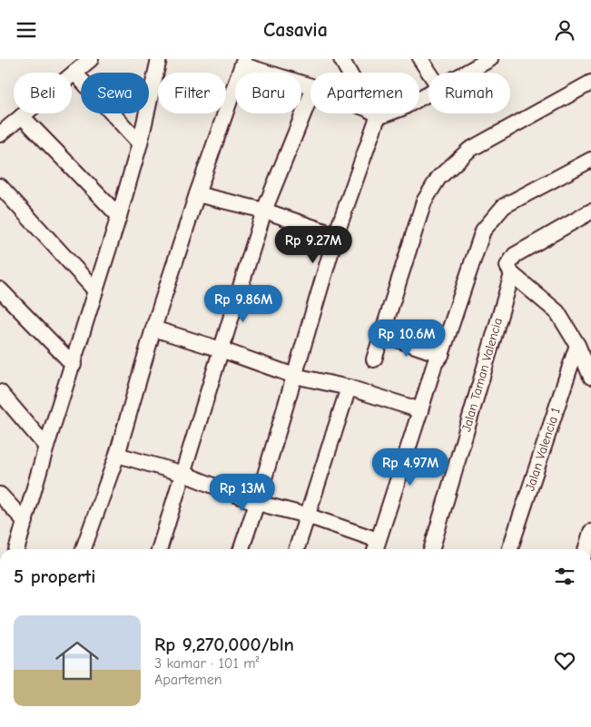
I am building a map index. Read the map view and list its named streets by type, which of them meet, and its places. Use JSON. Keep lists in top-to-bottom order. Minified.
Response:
{"streets":{"street":["Jalan Taman Valencia","Jalan Valencia 1"]},"page":{"header":"Casavia","chip":["Beli","Sewa","Filter","Baru","Apartemen","Rumah"],"price":["Rp 9.27M","Rp 9.86M","Rp 10.6M","Rp 4.97M","Rp 13M"],"heading":"5 properti","list":[{"name":"Rp 9,270,000/bln","note":"3 kamar · 101 m² · Apartemen"}]}}
